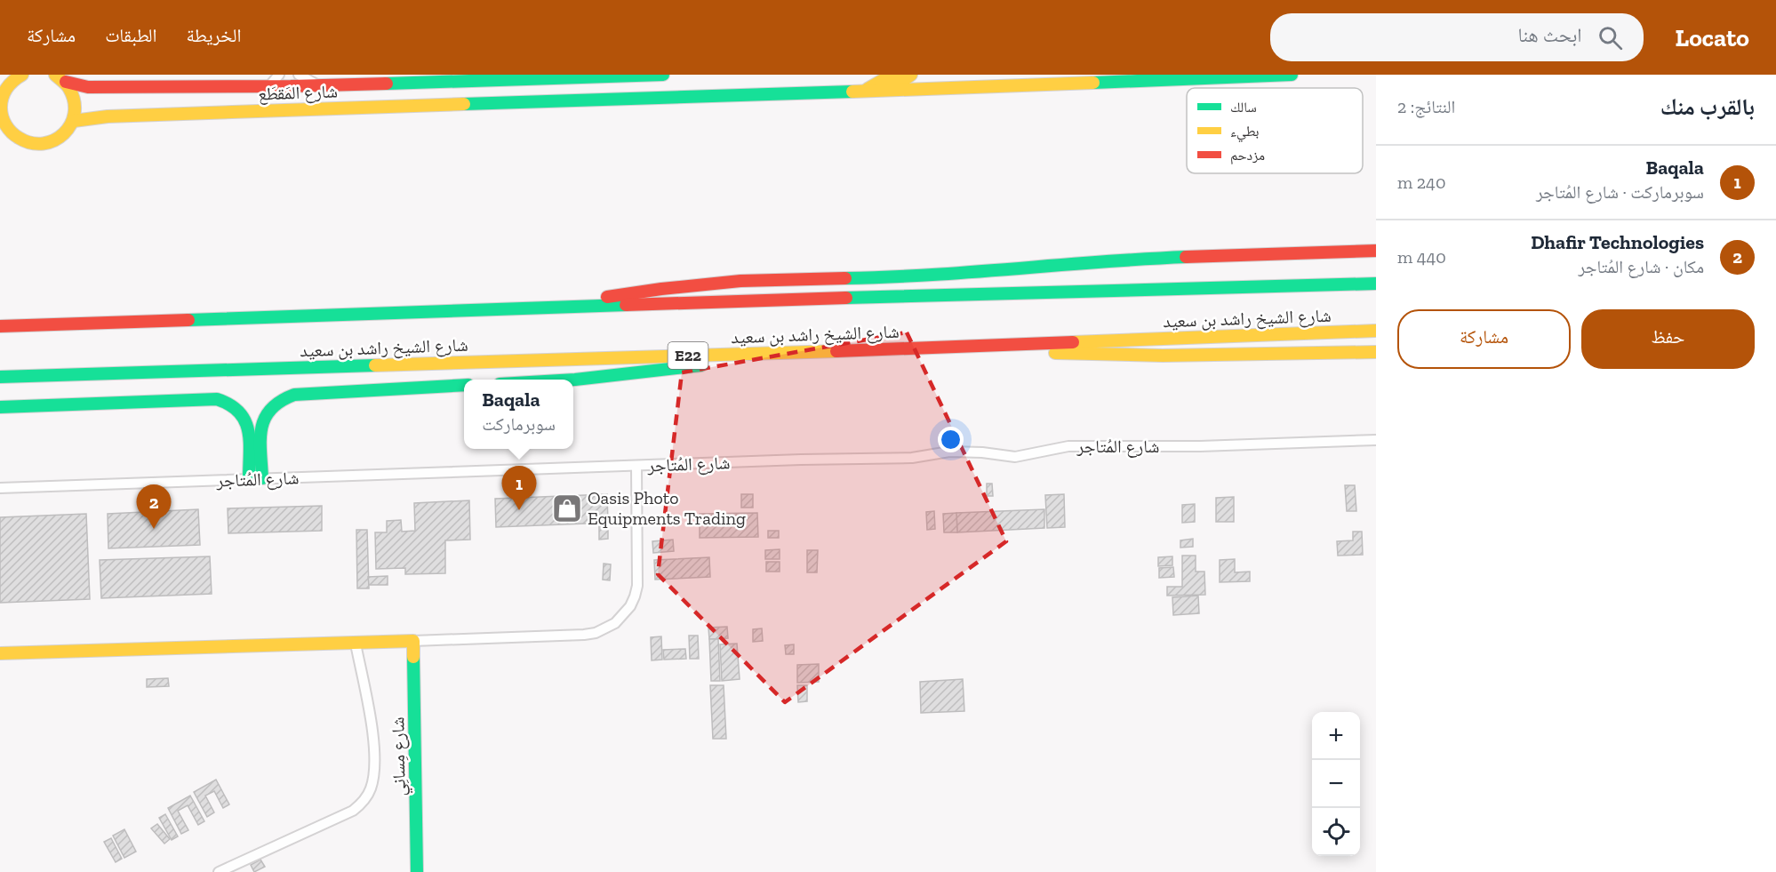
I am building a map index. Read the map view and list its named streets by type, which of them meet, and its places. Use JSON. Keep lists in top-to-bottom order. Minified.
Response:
{"streets":{"main road":["شارع المَقطَع","شارع الشيخ راشد بن سعيد","E22","شارع مِسانِي"],"street":["شارع المُتاجر"]},"places":{"shop":["Oasis Photo Equipments Trading"]},"legend":["سالك","بطيء","مزدحم"],"page":{"header":"Locato","search":"ابحث هنا","nav":["الخريطة","الطبقات","مشاركة"],"heading":["بالقرب منك","النتائج: 2"],"list":[{"mark":"1","name":"Baqala","note":"سوبرماركت · شارع المُتاجر","value":"240 m"},{"mark":"2","name":"Dhafir Technologies","note":"مكان · شارع المُتاجر","value":"440 m"}],"buttons":["حفظ","مشاركة"],"popup":["Baqala","سوبرماركت"],"pins":["1","2"],"map_buttons":["+","−"]}}
